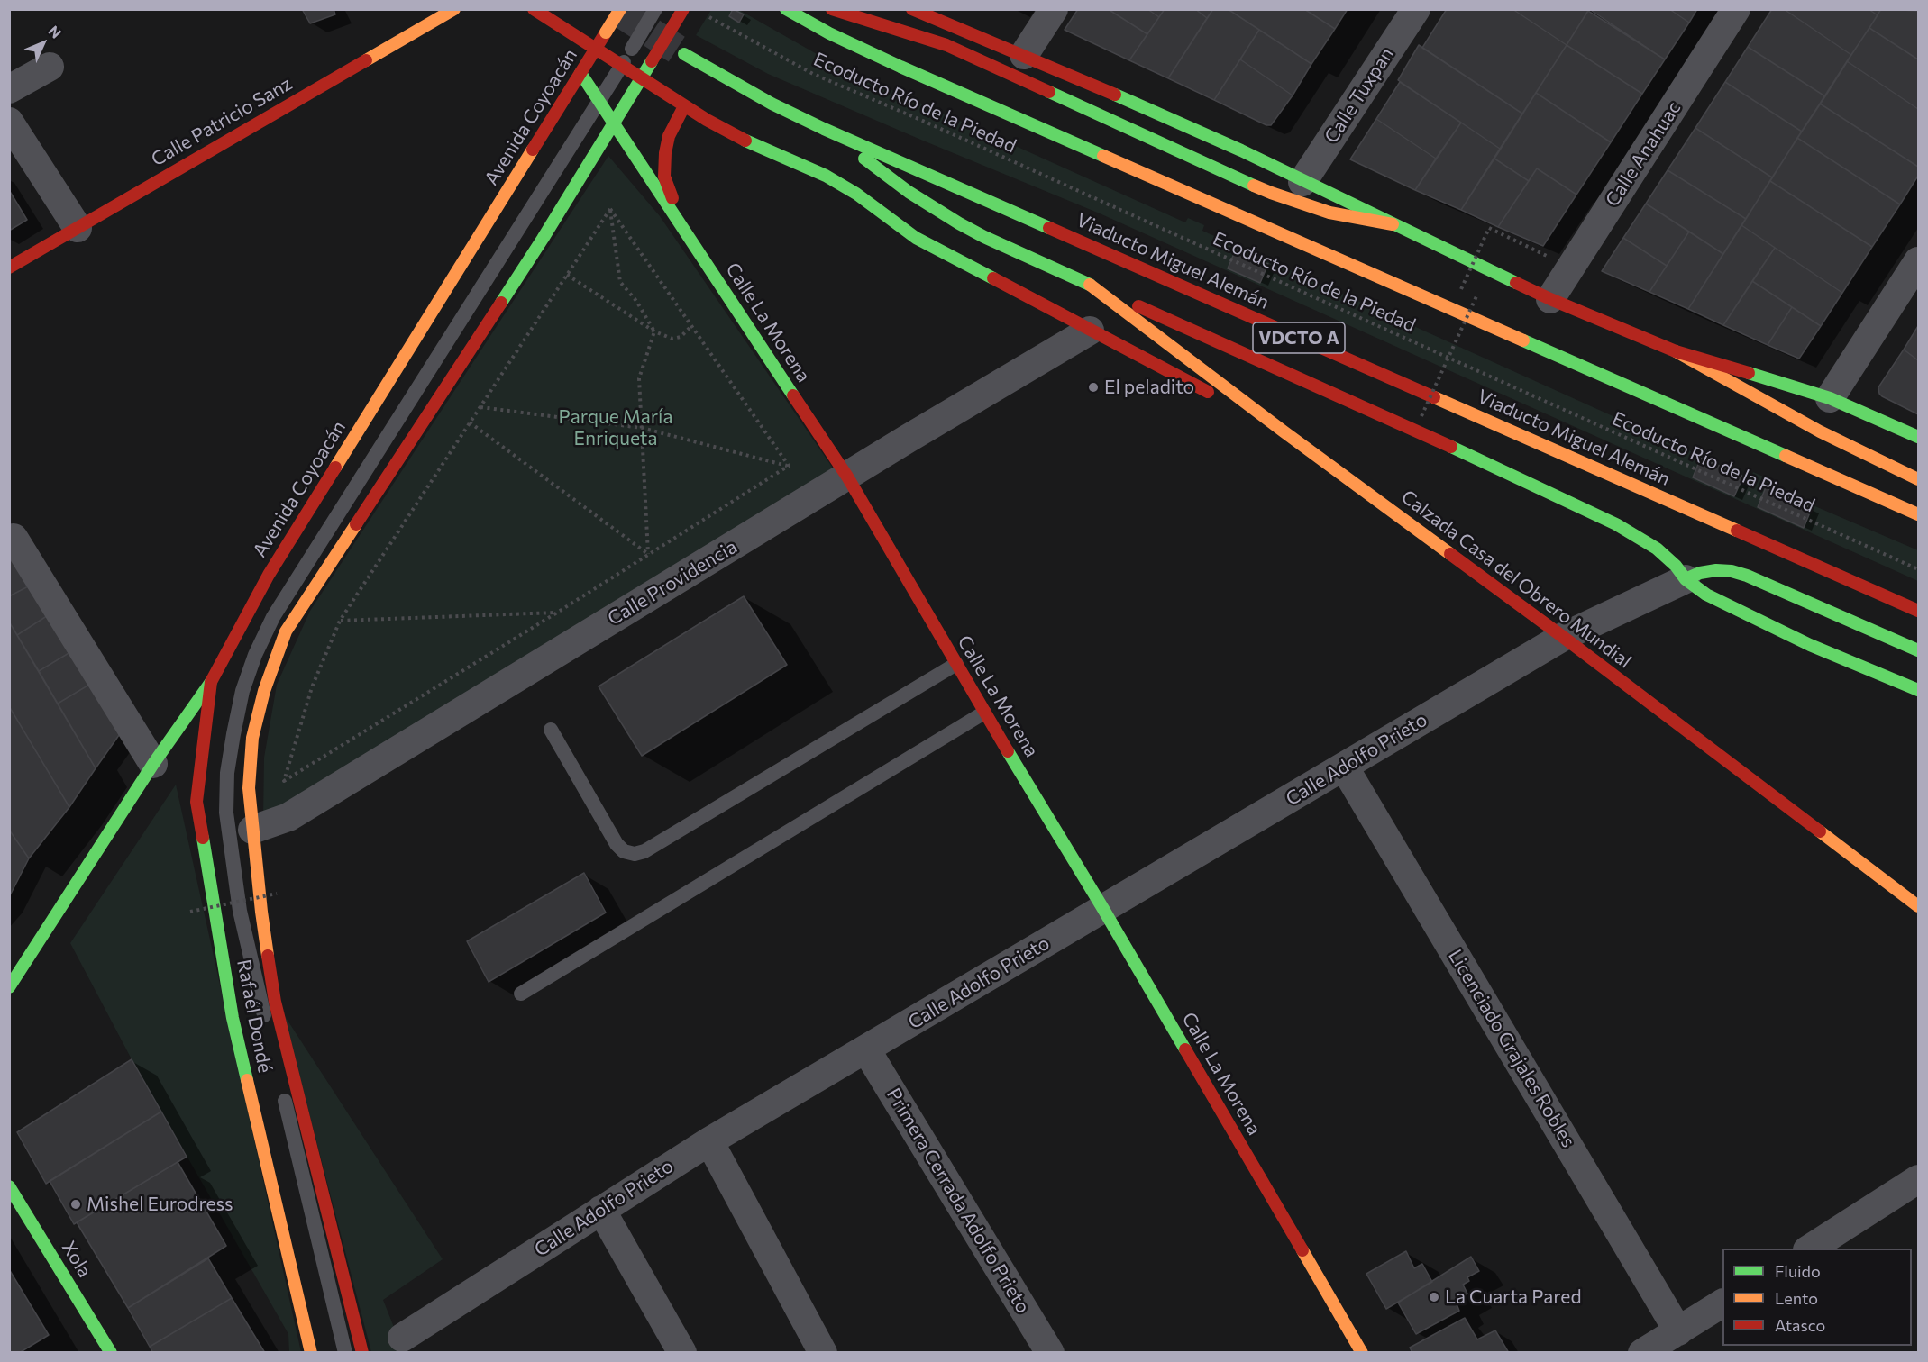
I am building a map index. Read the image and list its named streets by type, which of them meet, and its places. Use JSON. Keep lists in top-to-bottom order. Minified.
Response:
{"streets":{"main road":["Avenida Coyoacán","Calle Patricio Sanz","Viaducto Miguel Alemán","Calle La Morena","VDCTO A","Calzada Casa del Obrero Mundial","Rafaél Dondé","Xola"],"street":["Calle Tuxpan","Calle Anahuac","Calle Providencia","Calle Adolfo Prieto","Licenciado Grajales Robles","Primera Cerrada Adolfo Prieto"],"path":["Ecoducto Río de la Piedad"]},"crossings":[["Avenida Coyoacán","Calle La Morena"],["Avenida Coyoacán","Rafaél Dondé"],["Calle La Morena","Calle Providencia"],["Calle La Morena","Calle Adolfo Prieto"],["Calle La Morena","Rafaél Dondé"],["Calzada Casa del Obrero Mundial","Calle Adolfo Prieto"],["Calle Providencia","Rafaél Dondé"],["Calle Adolfo Prieto","Licenciado Grajales Robles"],["Calle Adolfo Prieto","Primera Cerrada Adolfo Prieto"]],"parks":["Parque María Enriqueta"],"places":["El peladito","Mishel Eurodress","La Cuarta Pared"],"legend":["Fluido","Lento","Atasco"],"north":"top right"}
